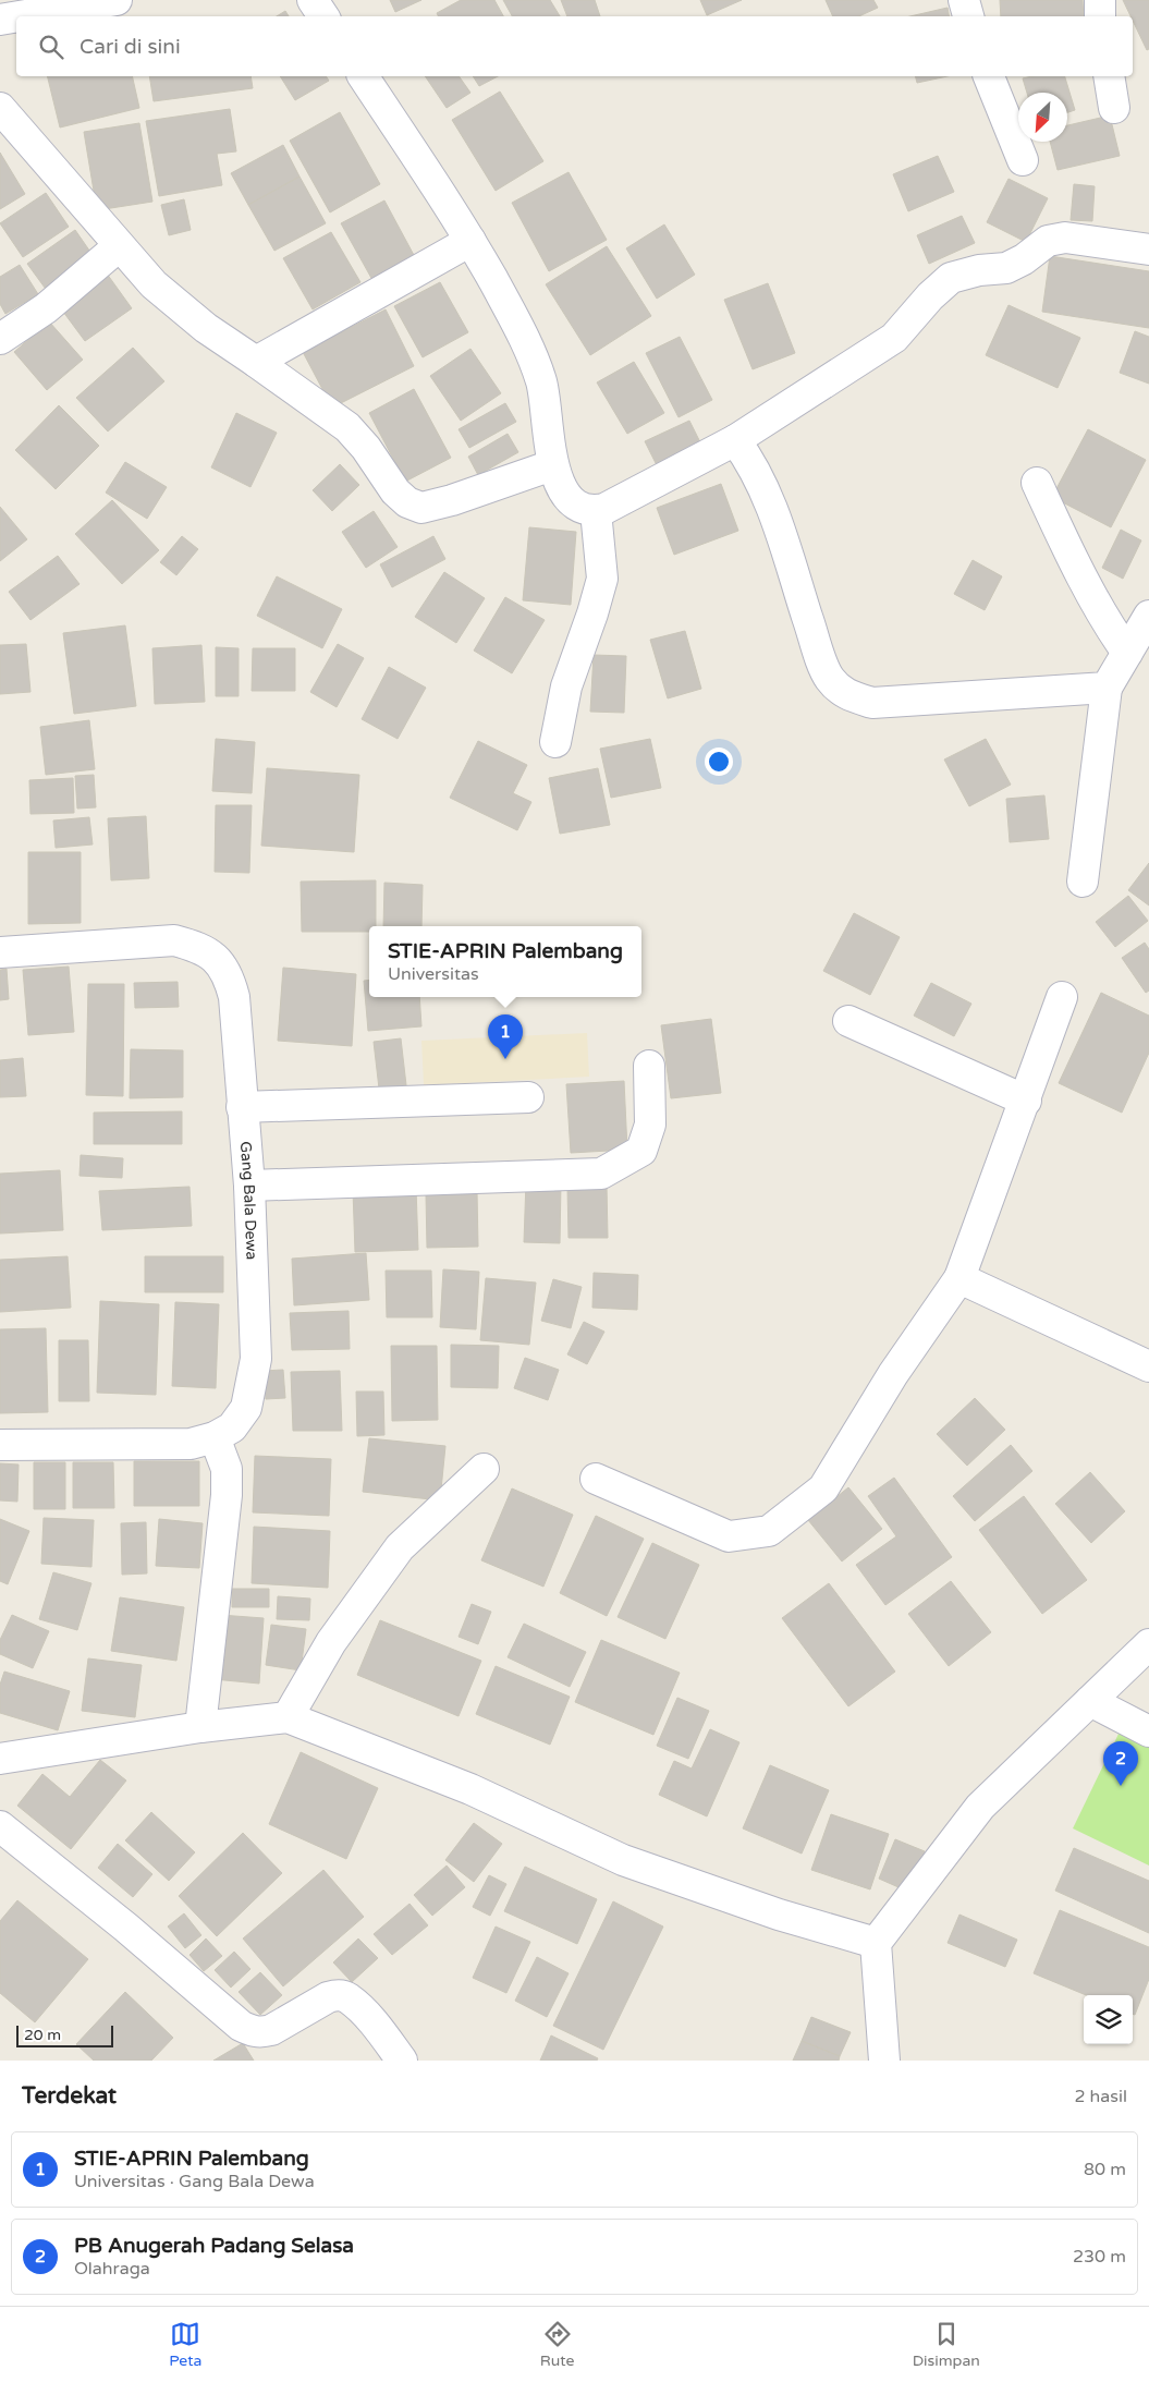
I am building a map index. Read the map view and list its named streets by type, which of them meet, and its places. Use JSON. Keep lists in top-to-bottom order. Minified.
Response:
{"streets":{"street":["Gang Bala Dewa"]},"scale_bar":"20 m","north":"bottom left","page":{"search":"Cari di sini","popup":["STIE-APRIN Palembang","Universitas"],"pins":["1","2"],"scale":"20 m","heading":["Terdekat","2 hasil"],"list":[{"mark":"1","name":"STIE-APRIN Palembang","note":"Universitas · Gang Bala Dewa","value":"80 m"},{"mark":"2","name":"PB Anugerah Padang Selasa","note":"Olahraga","value":"230 m"}],"nav":["Peta","Rute","Disimpan"]}}
